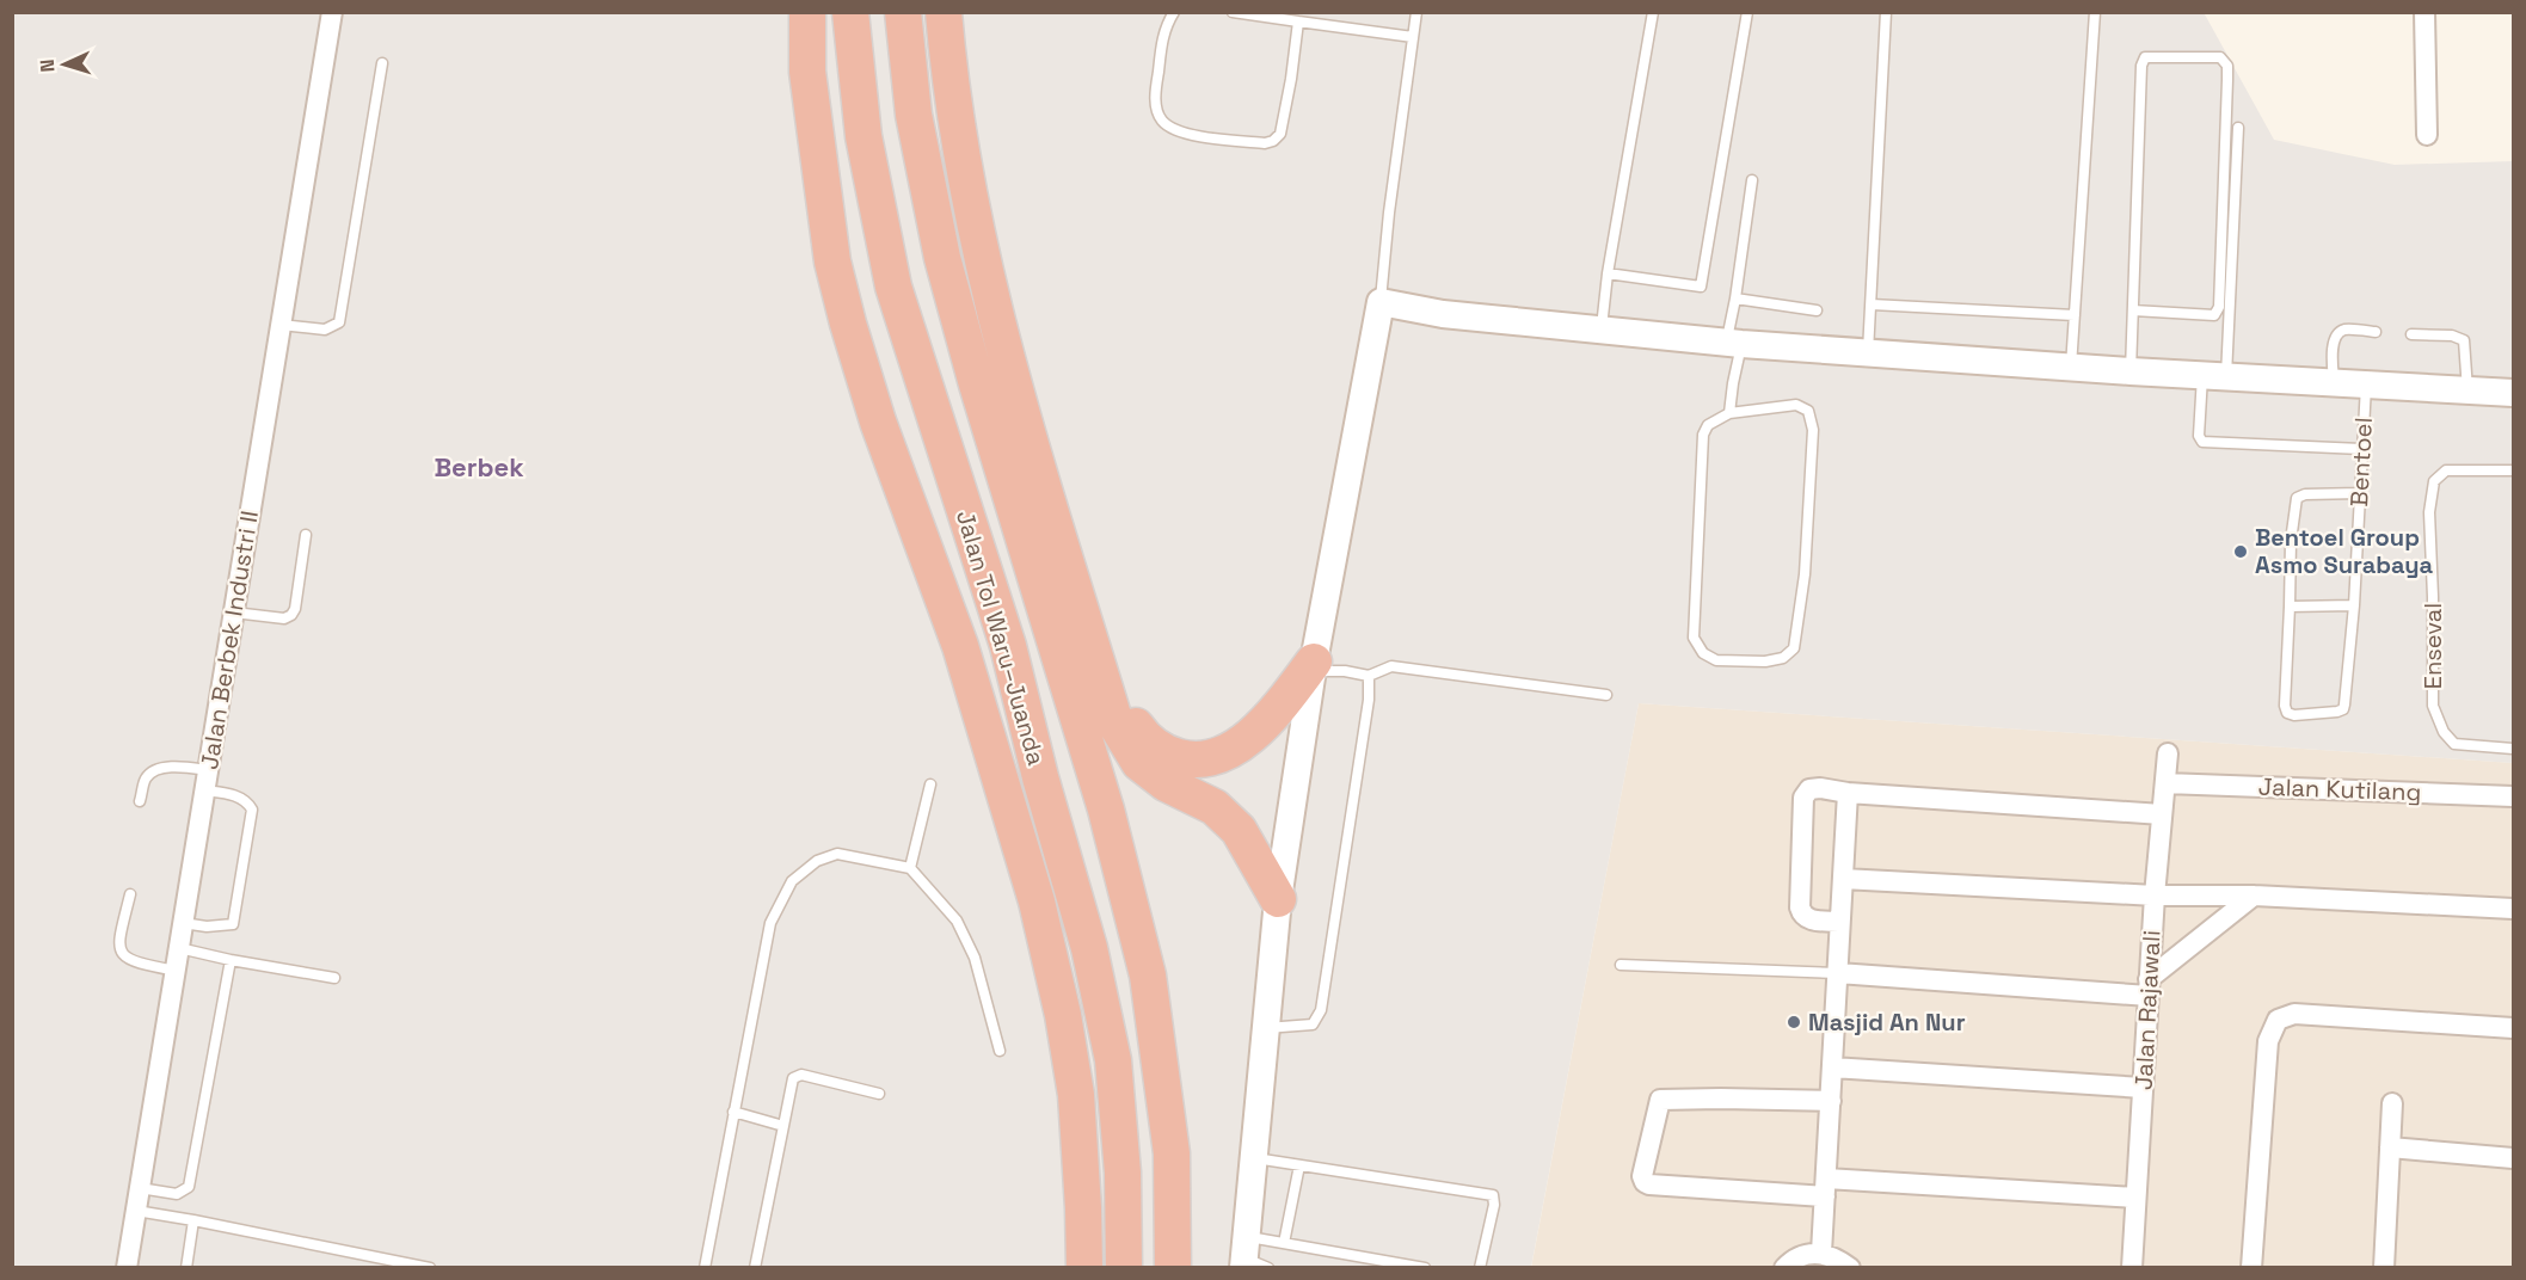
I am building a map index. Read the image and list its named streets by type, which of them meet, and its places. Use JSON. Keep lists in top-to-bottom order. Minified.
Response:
{"streets":{"highway":["Jalan Tol Waru–Juanda"],"street":["Jalan Berbek Industri II","Jalan Kutilang","Jalan Rajawali"],"lane":["Bentoel","Enseval"]},"crossings":[["Jalan Kutilang","Jalan Rajawali"]],"districts":["Berbek"],"places":["Bentoel Group Asmo Surabaya","Masjid An Nur"],"north":"left"}
